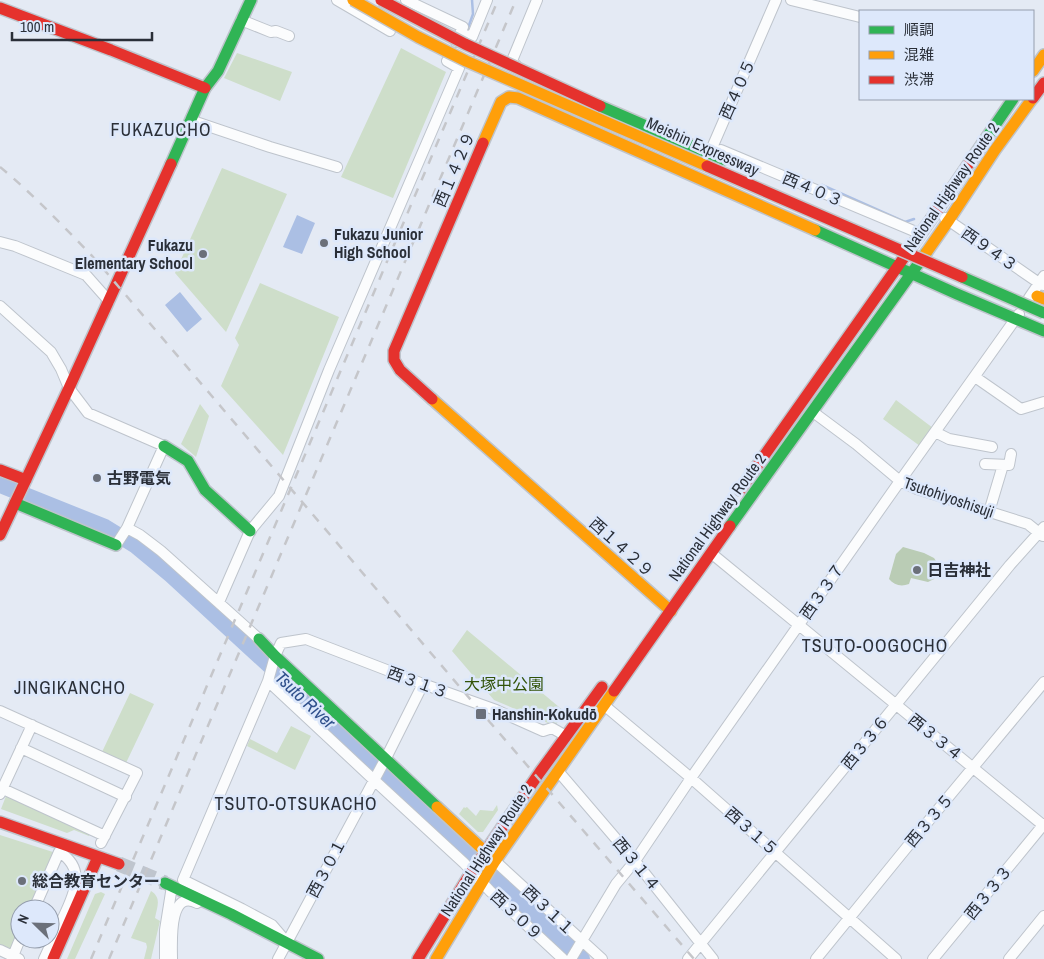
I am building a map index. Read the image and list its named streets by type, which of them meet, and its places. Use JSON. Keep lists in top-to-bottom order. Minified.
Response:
{"streets":{"main road":["Meishin Expressway","西１４２９","National Highway Route 2"],"street":["西４０５","西４０３","西９４３","Tsutohiyoshisuji","西３３７","西３１３","西３３４","西３３６","西３３５","西３１５","西３１４","西３０１","西３３３","西３１１","西３０９"]},"crossings":[["西４０５","西１４２９"],["西４０５","西４０３"],["西１４２９","National Highway Route 2"],["西１４２９","西３３７"],["National Highway Route 2","西４０３"],["National Highway Route 2","西９４３"],["National Highway Route 2","Tsutohiyoshisuji"],["National Highway Route 2","西３１３"],["National Highway Route 2","西３３４"],["National Highway Route 2","西３１５"],["National Highway Route 2","西３１４"],["National Highway Route 2","西３１１"],["National Highway Route 2","西３０９"],["西９４３","西３３７"],["Tsutohiyoshisuji","西３３７"],["Tsutohiyoshisuji","西３３６"],["西３３７","西３３４"],["西３３７","西３１５"],["西３３７","西３１４"],["西３３７","西３１１"],["西３３７","西３０９"],["西３１３","西３０１"],["西３３４","西３３６"],["西３３４","西３３５"],["西３３４","西３３３"],["西３３６","西３１５"],["西３３６","西３１４"],["西３３５","西３１５"],["西３０１","西３０９"]],"districts":["FUKAZUCHO","TSUTO-OOGOCHO","JINGIKANCHO","TSUTO-OTSUKACHO"],"water":["Tsuto River"],"parks":["大塚中公園"],"places":{"other":["Fukazu Junior High School","Fukazu Elementary School","古野電気","日吉神社","総合教育センター"],"transit":["Hanshin-Kokudō"]},"legend":["順調","混雑","渋滞"],"scale_bar":"100 m","north":"top left"}
